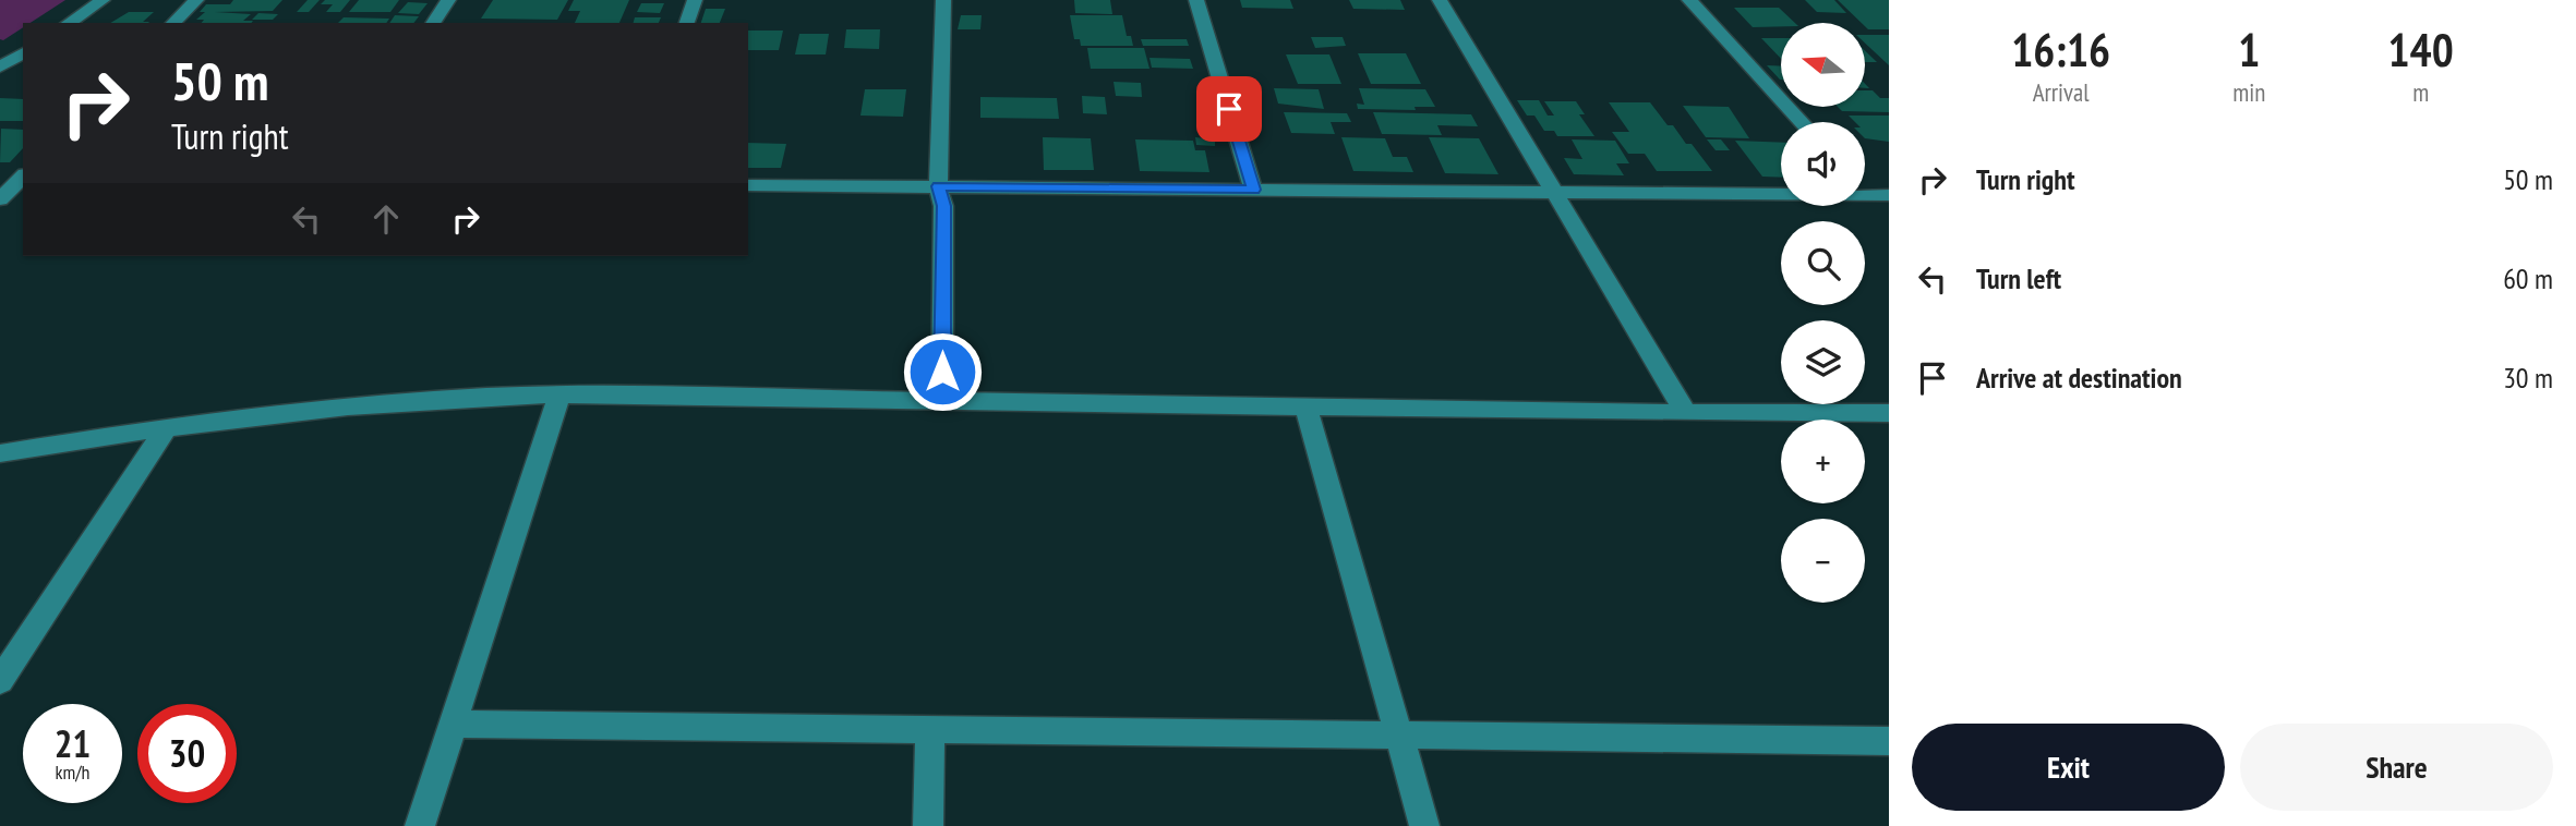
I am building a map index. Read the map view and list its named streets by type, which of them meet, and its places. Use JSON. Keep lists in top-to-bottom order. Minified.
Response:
{"north":"left","page":{"eta":["16:16","Arrival","1","min","140","m"],"map_buttons":["+","−"],"turn":["50 m","Turn right"],"list":[{"name":"Turn right","value":"50 m"},{"name":"Turn left","value":"60 m"},{"name":"Arrive at destination","value":"30 m"}],"speed":"21 km/h","limit":"30","buttons":["Exit","Share"]}}
